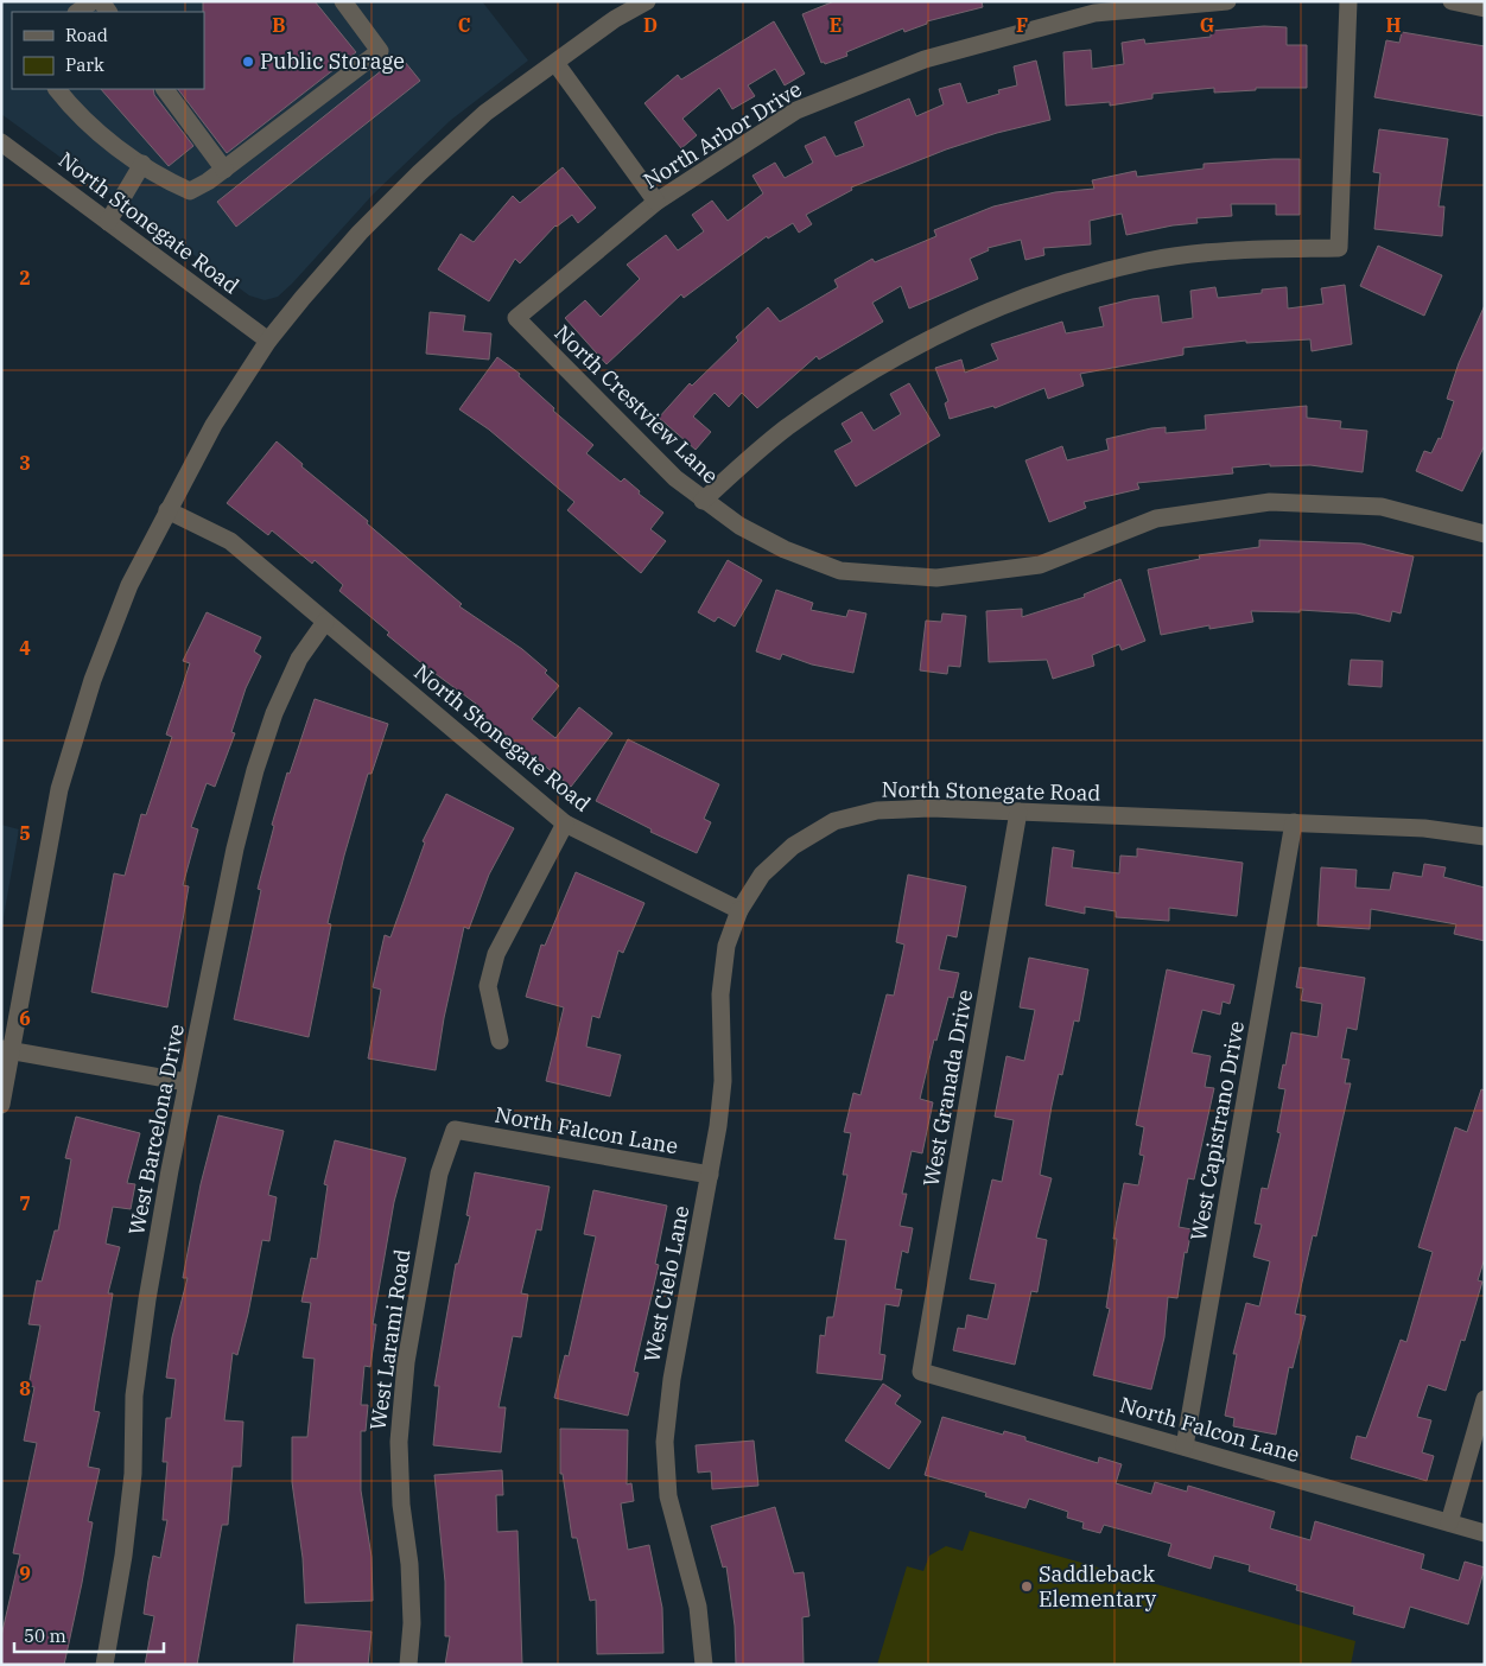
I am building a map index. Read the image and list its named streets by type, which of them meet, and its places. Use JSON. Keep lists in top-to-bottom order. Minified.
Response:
{"streets":{"street":["North Arbor Drive","North Stonegate Road","North Crestview Lane","West Granada Drive","West Barcelona Drive","North Falcon Lane","West Capistrano Drive","West Cielo Lane","West Larami Road"]},"crossings":[["North Arbor Drive","North Crestview Lane"],["North Stonegate Road","West Granada Drive"],["North Stonegate Road","West Barcelona Drive"],["North Stonegate Road","West Capistrano Drive"],["North Stonegate Road","West Cielo Lane"],["West Granada Drive","North Falcon Lane"],["North Falcon Lane","West Capistrano Drive"],["North Falcon Lane","West Cielo Lane"],["North Falcon Lane","West Larami Road"]],"places":["Public Storage","Saddleback Elementary"],"legend":["Road","Park"],"scale_bar":"50 m","grid":{"columns":["B","C","D","E","F","G","H"],"rows":["2","3","4","5","6","7","8","9"]}}
